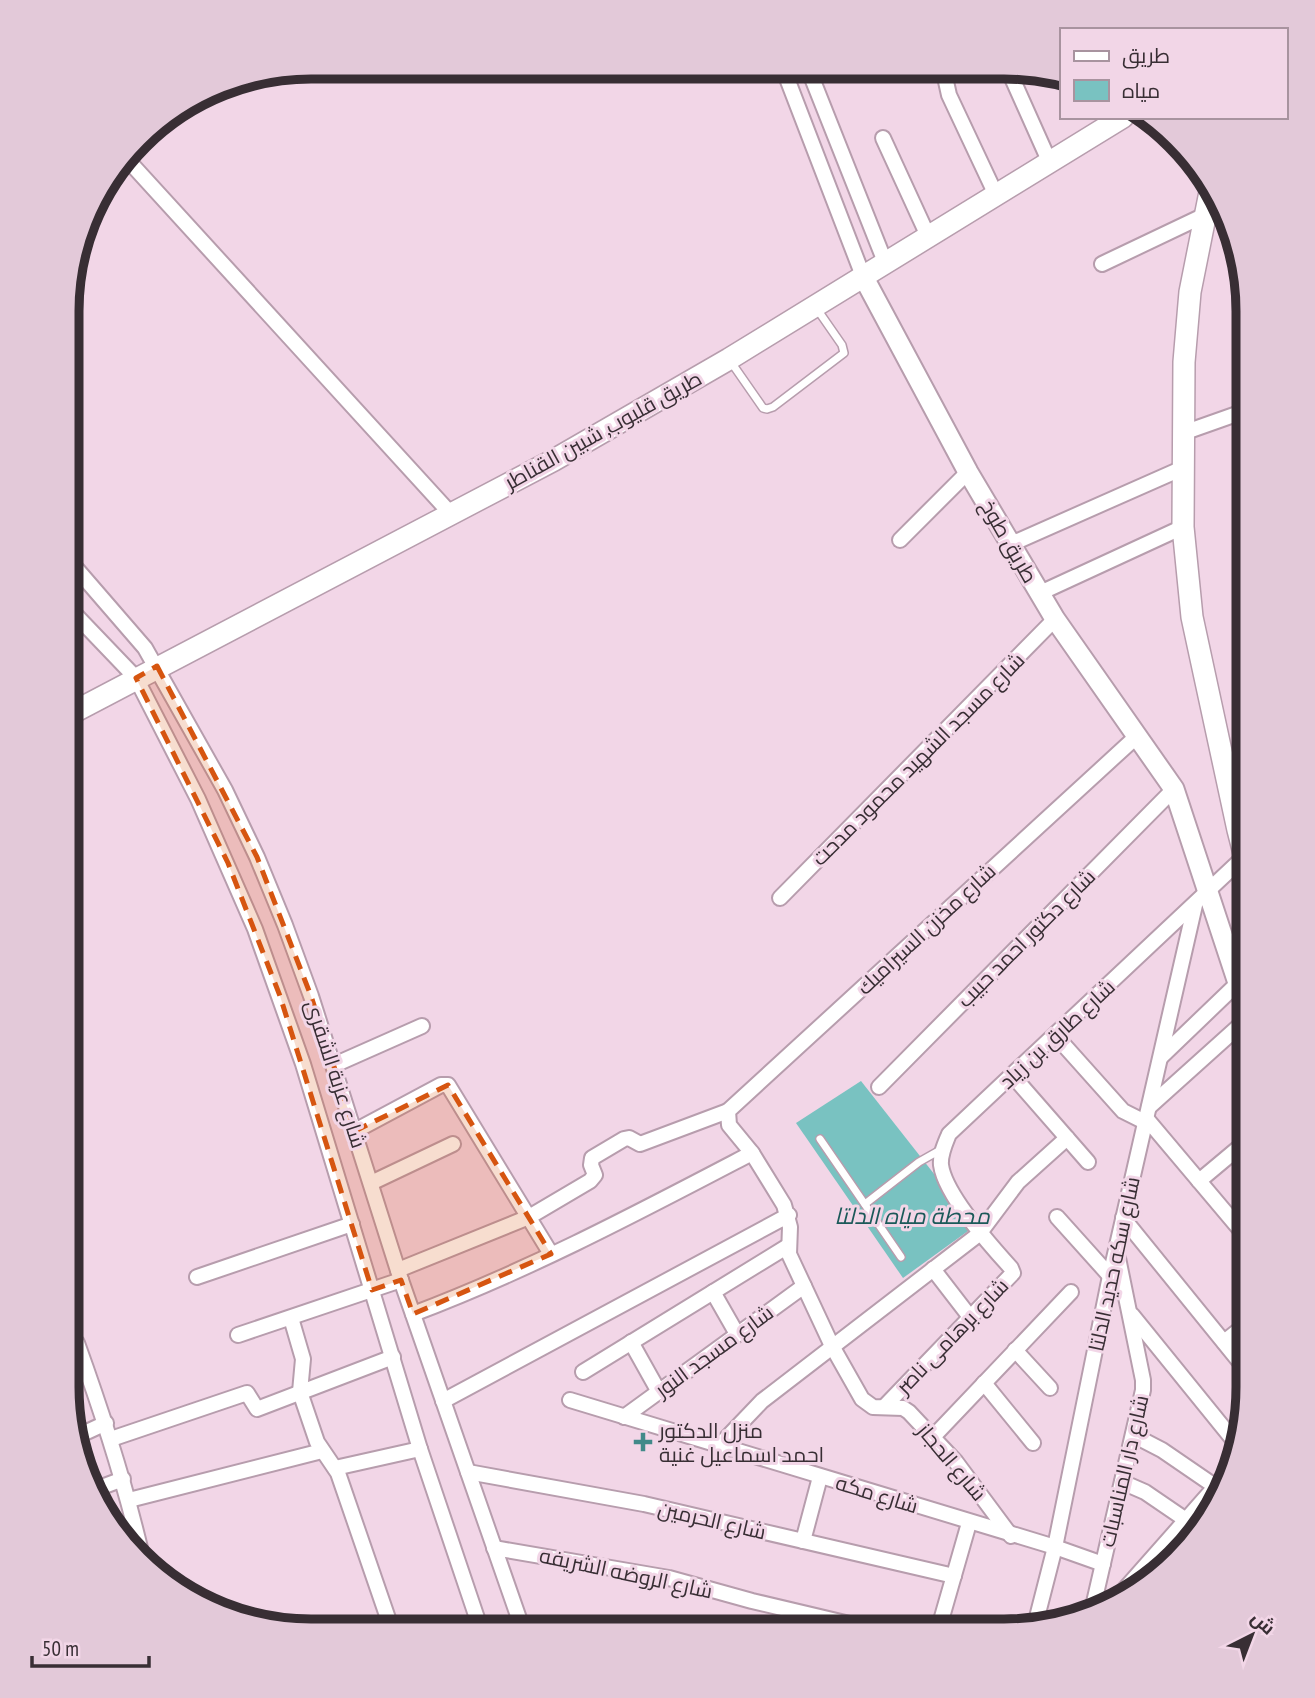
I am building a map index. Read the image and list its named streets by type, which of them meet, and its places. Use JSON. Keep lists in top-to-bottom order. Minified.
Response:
{"streets":{"main road":["طريق قليوب, شبين القناطر"],"street":["طريق طوخ","شارع مسجد الشهيد محمود مدحت","شارع مخزن السيراميك","شارع دكتور احمد حبيب","شارع طارق بن زياد","شارع عزبة الشقرى","شارع سكه حديد الدلتا","شارع برهامى ناصر","شارع مسجد النور","شارع الحجاز","شارع دار المناسبات","شارع مكه","شارع الحرمين","شارع الروضه الشريفه"]},"crossings":[["طريق قليوب, شبين القناطر","طريق طوخ"],["طريق قليوب, شبين القناطر","شارع عزبة الشقرى"],["طريق طوخ","شارع مسجد الشهيد محمود مدحت"],["طريق طوخ","شارع مخزن السيراميك"],["طريق طوخ","شارع دكتور احمد حبيب"],["طريق طوخ","شارع طارق بن زياد"],["طريق طوخ","شارع سكه حديد الدلتا"],["شارع طارق بن زياد","شارع سكه حديد الدلتا"],["شارع عزبة الشقرى","شارع الحرمين"],["شارع عزبة الشقرى","شارع الروضه الشريفه"],["شارع سكه حديد الدلتا","شارع دار المناسبات"],["شارع سكه حديد الدلتا","شارع مكه"],["شارع برهامى ناصر","شارع الحجاز"],["شارع مسجد النور","شارع الحجاز"],["شارع مسجد النور","شارع مكه"],["شارع الحجاز","شارع مكه"],["شارع دار المناسبات","شارع مكه"]],"water":["محطة مياه الدلتا"],"places":{"health":["منزل الدكتور احمد اسماعيل غنية"]},"legend":["طريق","مياه"],"scale_bar":"50 m","north":"top right"}
